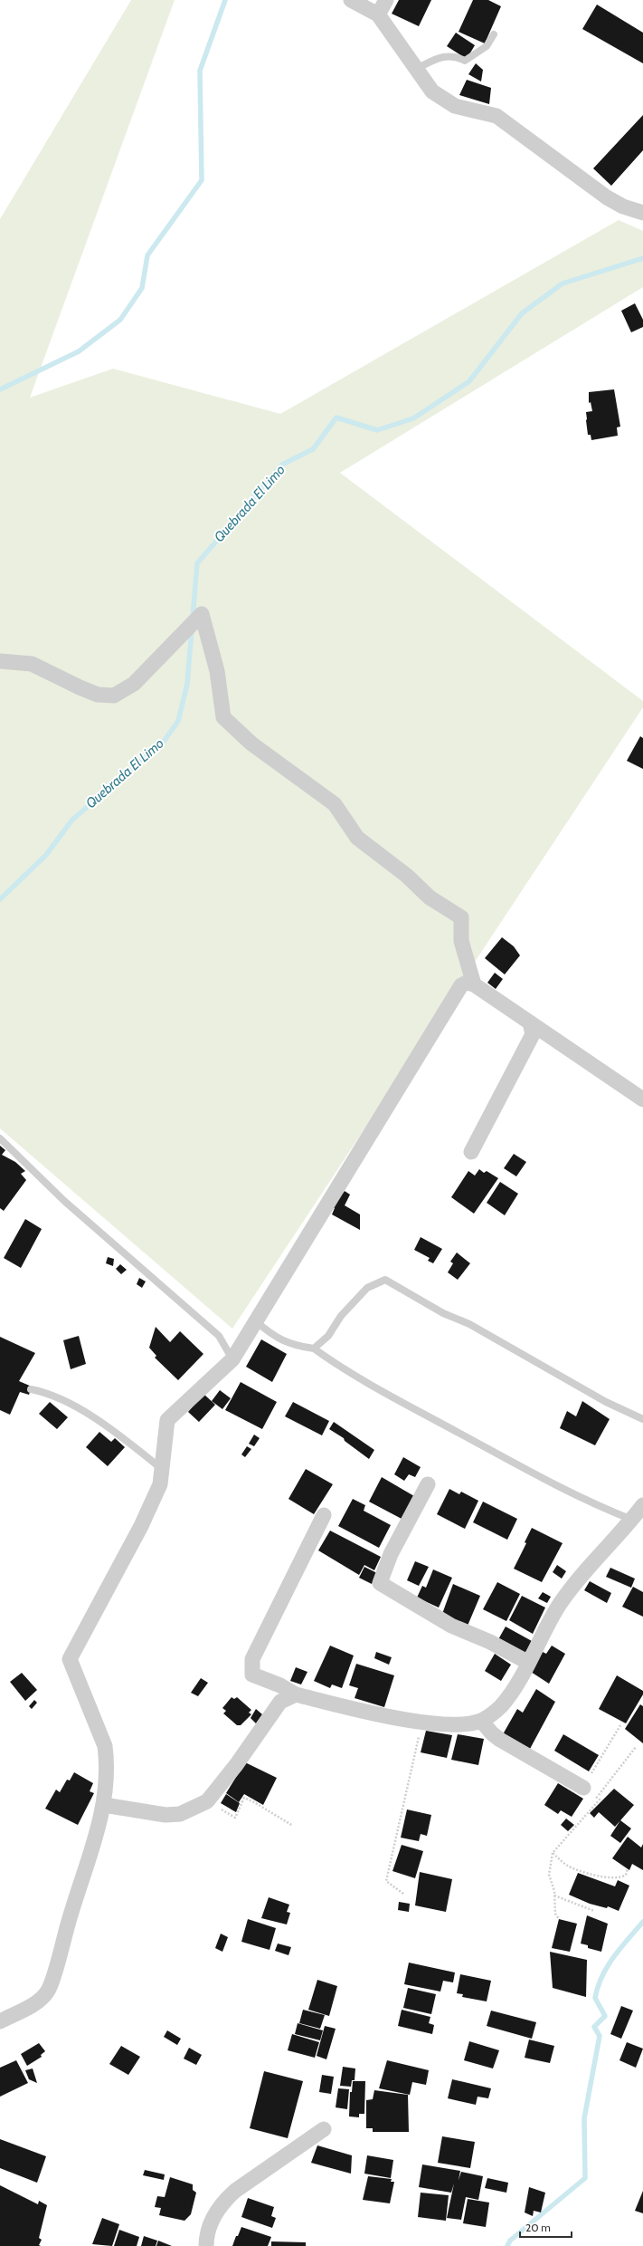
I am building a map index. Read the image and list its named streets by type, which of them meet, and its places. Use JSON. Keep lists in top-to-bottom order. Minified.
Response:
{"water":["Quebrada El Limo"],"scale_bar":"20 m"}
